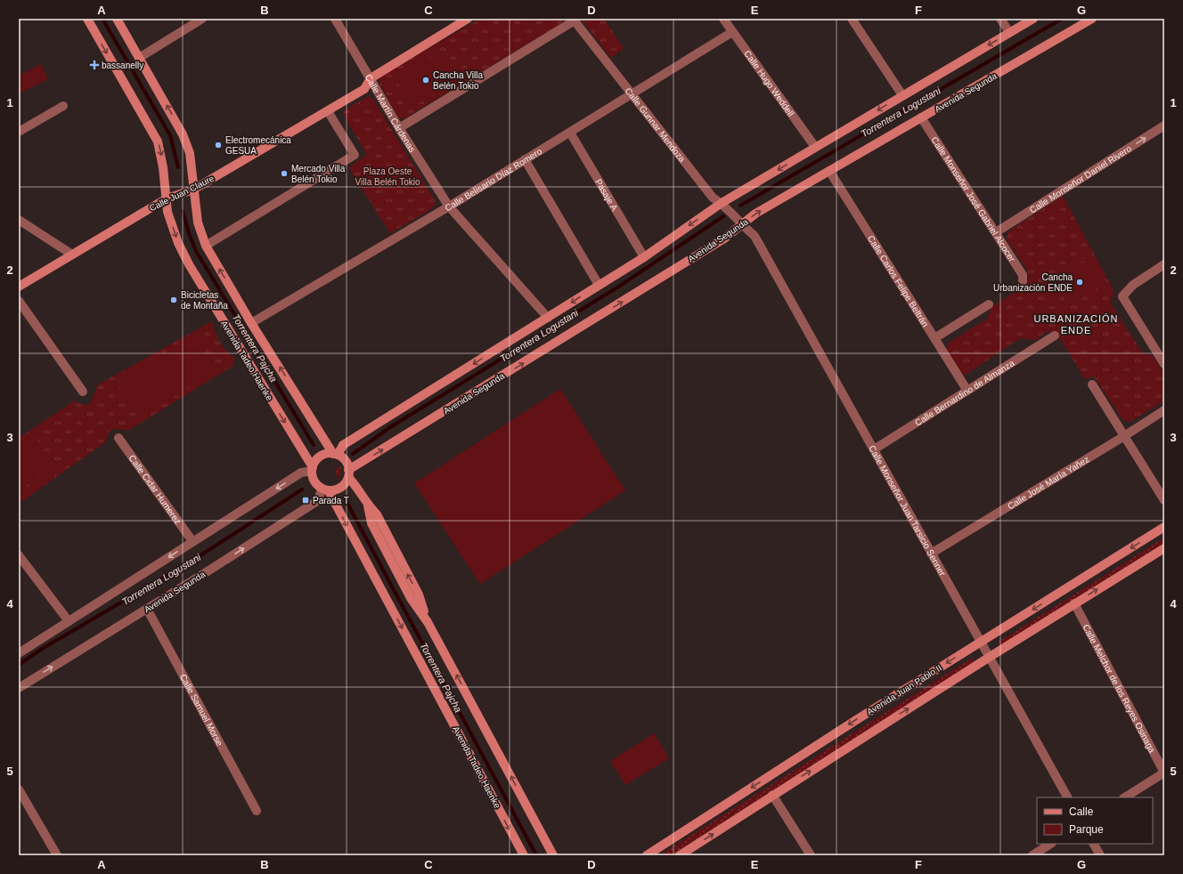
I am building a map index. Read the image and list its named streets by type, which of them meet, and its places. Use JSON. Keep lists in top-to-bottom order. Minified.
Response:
{"streets":{"main road":["Avenida Segunda","Calle Juan Claure","Avenida Tadeo Haenke","Avenida Juan Pablo II"],"street":["Calle Hugo Weddell","Calle Martín Cárdenas","Calle Gunnar Mendoza","Calle Belisario Díaz Romero","Calle Monseñor Daniel Rivero","Pasaje A","Calle Monseñor José Gabriel Alcocer","Calle Carlos Felipe Beltrán","Calle Bernardino de Almanza","Calle José María Yañez","Calle Cidar Humerez","Calle Monseñor Juan Tarsicio Senner","Calle Melchor de los Reyes Osinaga","Calle Samuel Morse"]},"crossings":[["Calle Hugo Weddell","Calle Belisario Díaz Romero"],["Avenida Segunda","Calle Gunnar Mendoza"],["Avenida Segunda","Calle Monseñor José Gabriel Alcocer"],["Avenida Segunda","Calle Carlos Felipe Beltrán"],["Avenida Segunda","Avenida Tadeo Haenke"],["Avenida Segunda","Calle Monseñor Juan Tarsicio Senner"],["Avenida Segunda","Calle Samuel Morse"],["Calle Martín Cárdenas","Calle Belisario Díaz Romero"],["Calle Martín Cárdenas","Calle Juan Claure"],["Calle Gunnar Mendoza","Calle Belisario Díaz Romero"],["Calle Gunnar Mendoza","Calle Monseñor Juan Tarsicio Senner"],["Calle Belisario Díaz Romero","Pasaje A"],["Calle Monseñor Daniel Rivero","Calle Monseñor José Gabriel Alcocer"],["Calle Juan Claure","Avenida Tadeo Haenke"],["Calle Carlos Felipe Beltrán","Calle Bernardino de Almanza"],["Calle Bernardino de Almanza","Calle Monseñor Juan Tarsicio Senner"],["Calle José María Yañez","Calle Monseñor Juan Tarsicio Senner"],["Calle Monseñor Juan Tarsicio Senner","Avenida Juan Pablo II"],["Calle Melchor de los Reyes Osinaga","Avenida Juan Pablo II"]],"one_way":["Calle Monseñor Daniel Rivero"],"districts":["URBANIZACIÓN ENDE"],"water":["Torrentera Logustani","Torrentera Pajcha"],"parks":["Plaza Oeste Villa Belén Tokio"],"places":{"health":["bassanelly"],"other":["Cancha Villa Belén Tokio","Electromecánica GESUA","Mercado Villa Belén Tokio","Cancha Urbanización ENDE","Bicicletas de Montaña"],"transit":["Parada T"]},"legend":["Calle","Parque"],"grid":{"columns":["A","B","C","D","E","F","G"],"rows":["1","2","3","4","5"]}}
